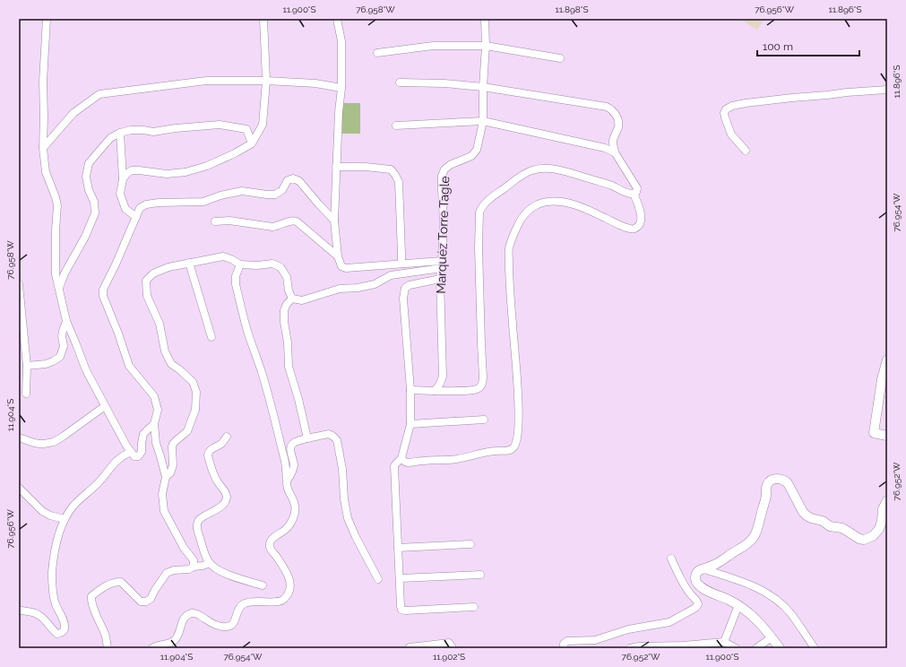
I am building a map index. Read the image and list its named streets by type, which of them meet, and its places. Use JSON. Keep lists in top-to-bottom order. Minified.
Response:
{"streets":{"street":["Marquéz Torre Tagle"]},"scale_bar":"100 m","coordinates":["11.900°S","76.958°W","11.898°S","76.956°W","11.896°S","76.954°W","11.904°S","76.952°W","11.902°S"]}
